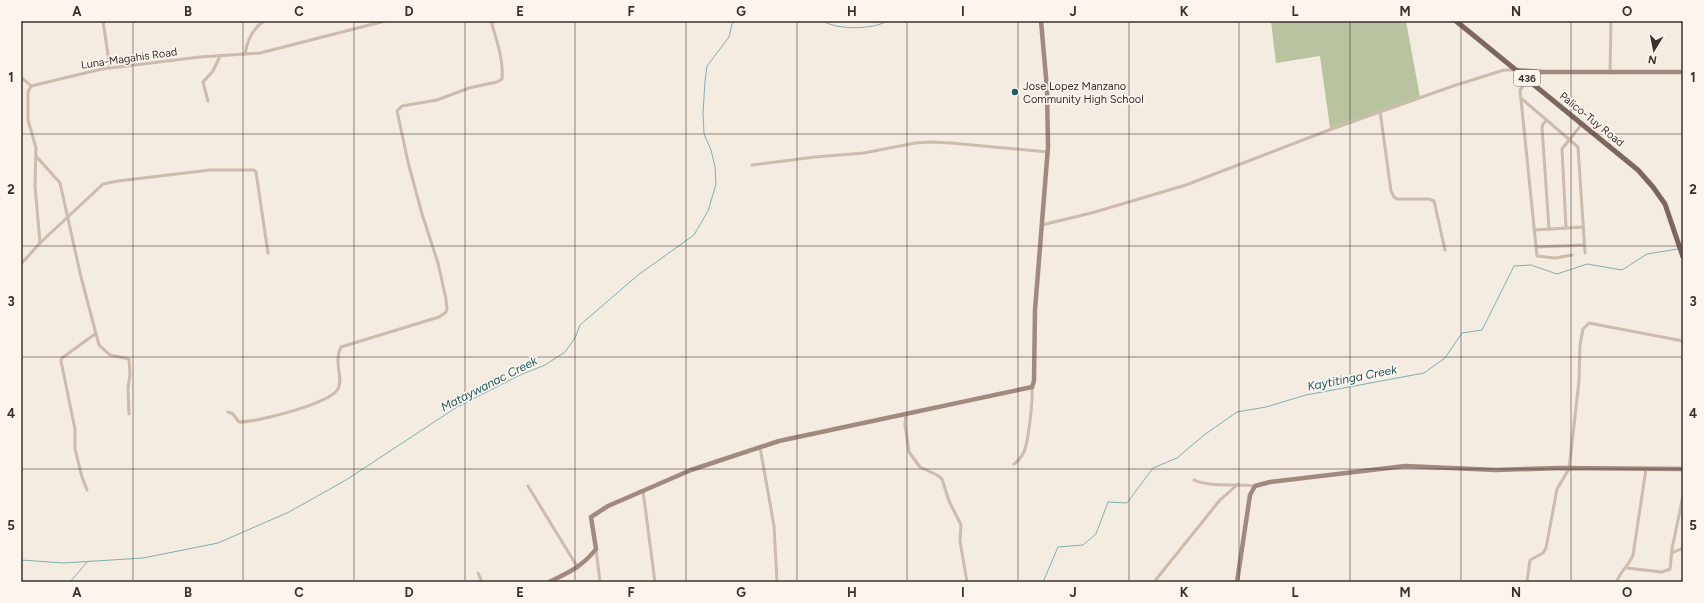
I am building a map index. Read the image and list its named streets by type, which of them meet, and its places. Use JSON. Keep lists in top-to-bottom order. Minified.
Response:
{"streets":{"main road":["436","Palico-Tuy Road"],"street":["Luna-Magahis Road"]},"water":["Kaytitinga Creek","Mataywanac Creek"],"places":["Jose Lopez Manzano Community High School"],"north":"bottom","grid":{"columns":["A","B","C","D","E","F","G","H","I","J","K","L","M","N","O"],"rows":["1","2","3","4","5"]}}
